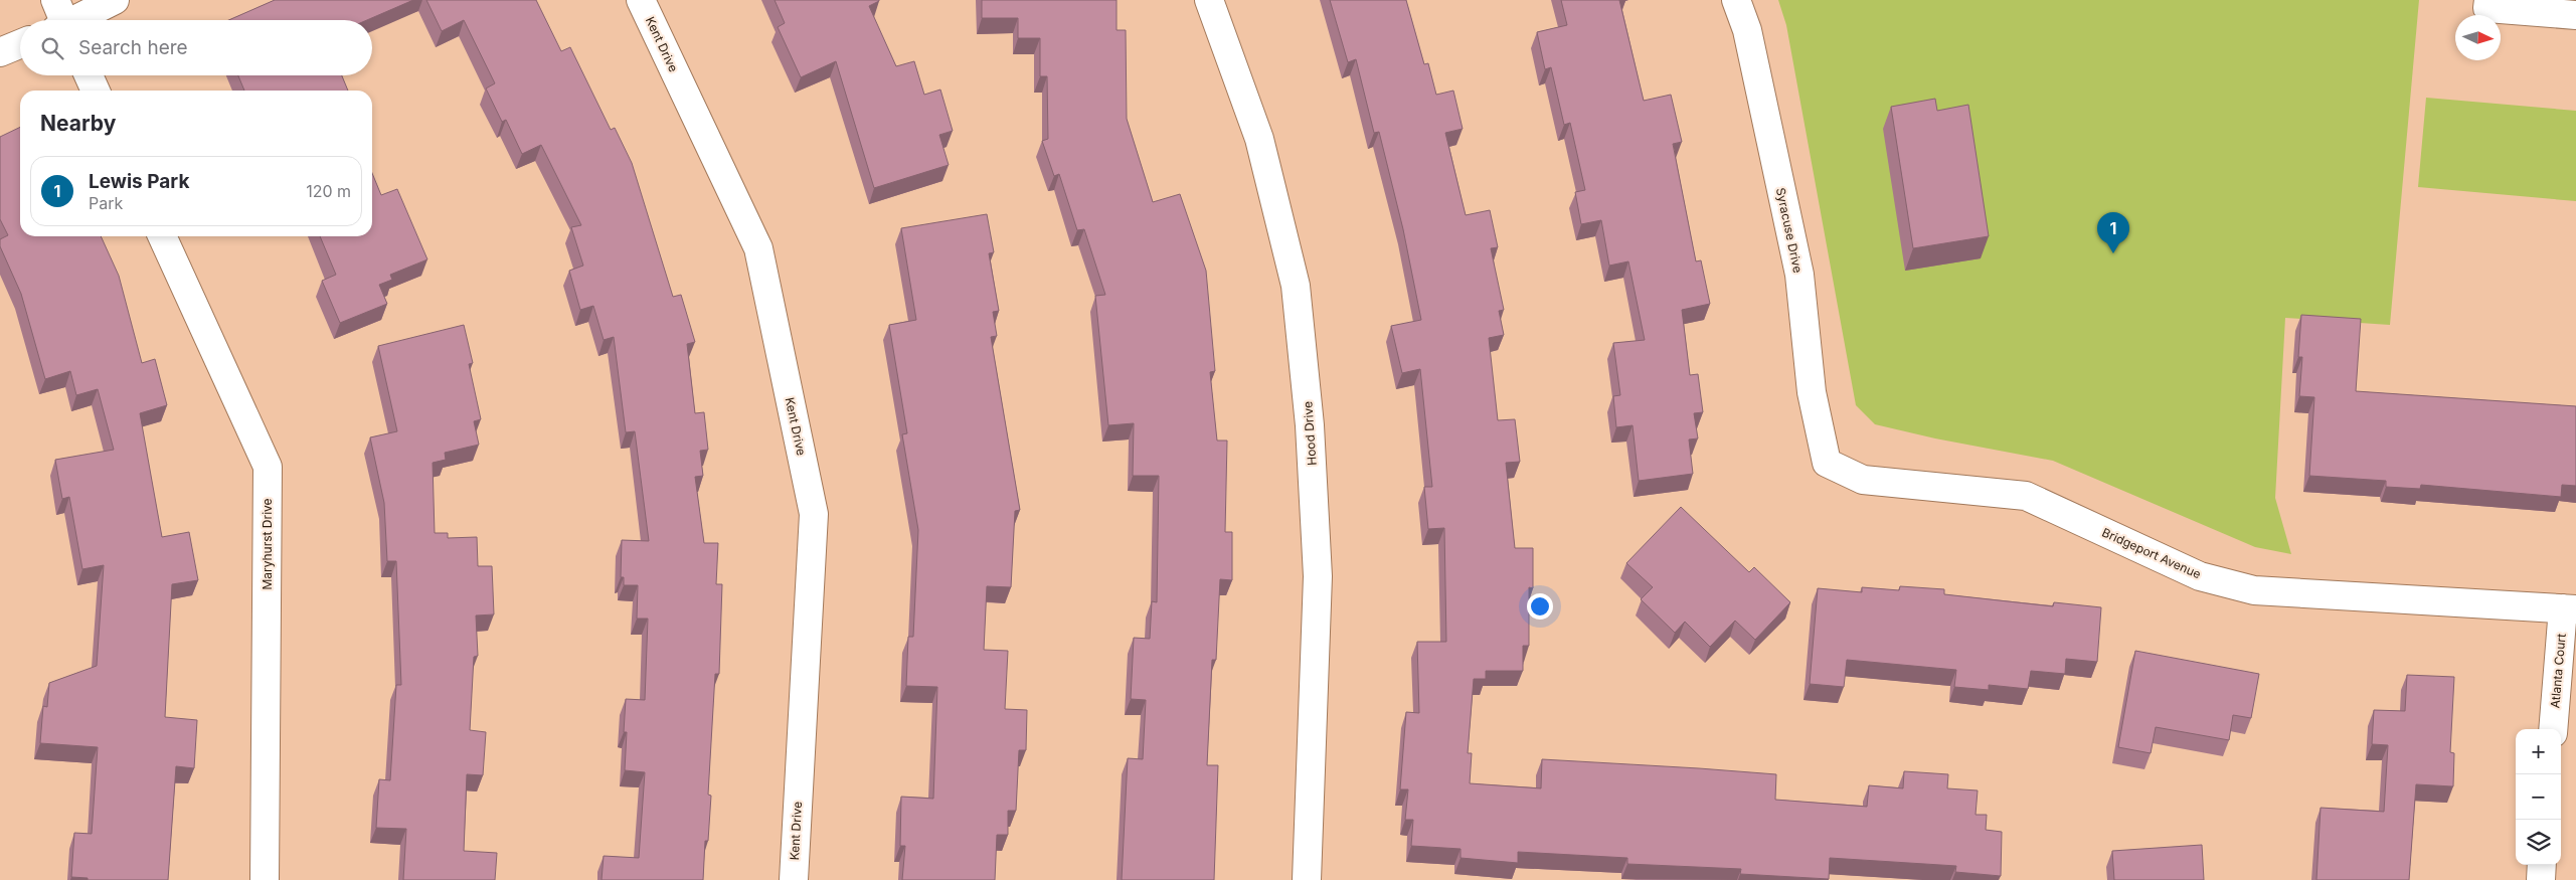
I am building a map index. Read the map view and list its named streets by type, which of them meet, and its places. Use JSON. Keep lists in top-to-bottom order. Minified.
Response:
{"streets":{"street":["Kent Drive","Syracuse Drive","Hood Drive","Maryhurst Drive","Bridgeport Avenue","Atlanta Court"]},"crossings":[["Syracuse Drive","Bridgeport Avenue"],["Bridgeport Avenue","Atlanta Court"]],"north":"right","page":{"search":"Search here","heading":"Nearby","list":[{"mark":"1","name":"Lewis Park","note":"Park","value":"120 m"}],"pins":"1","map_buttons":["+","−"]}}
